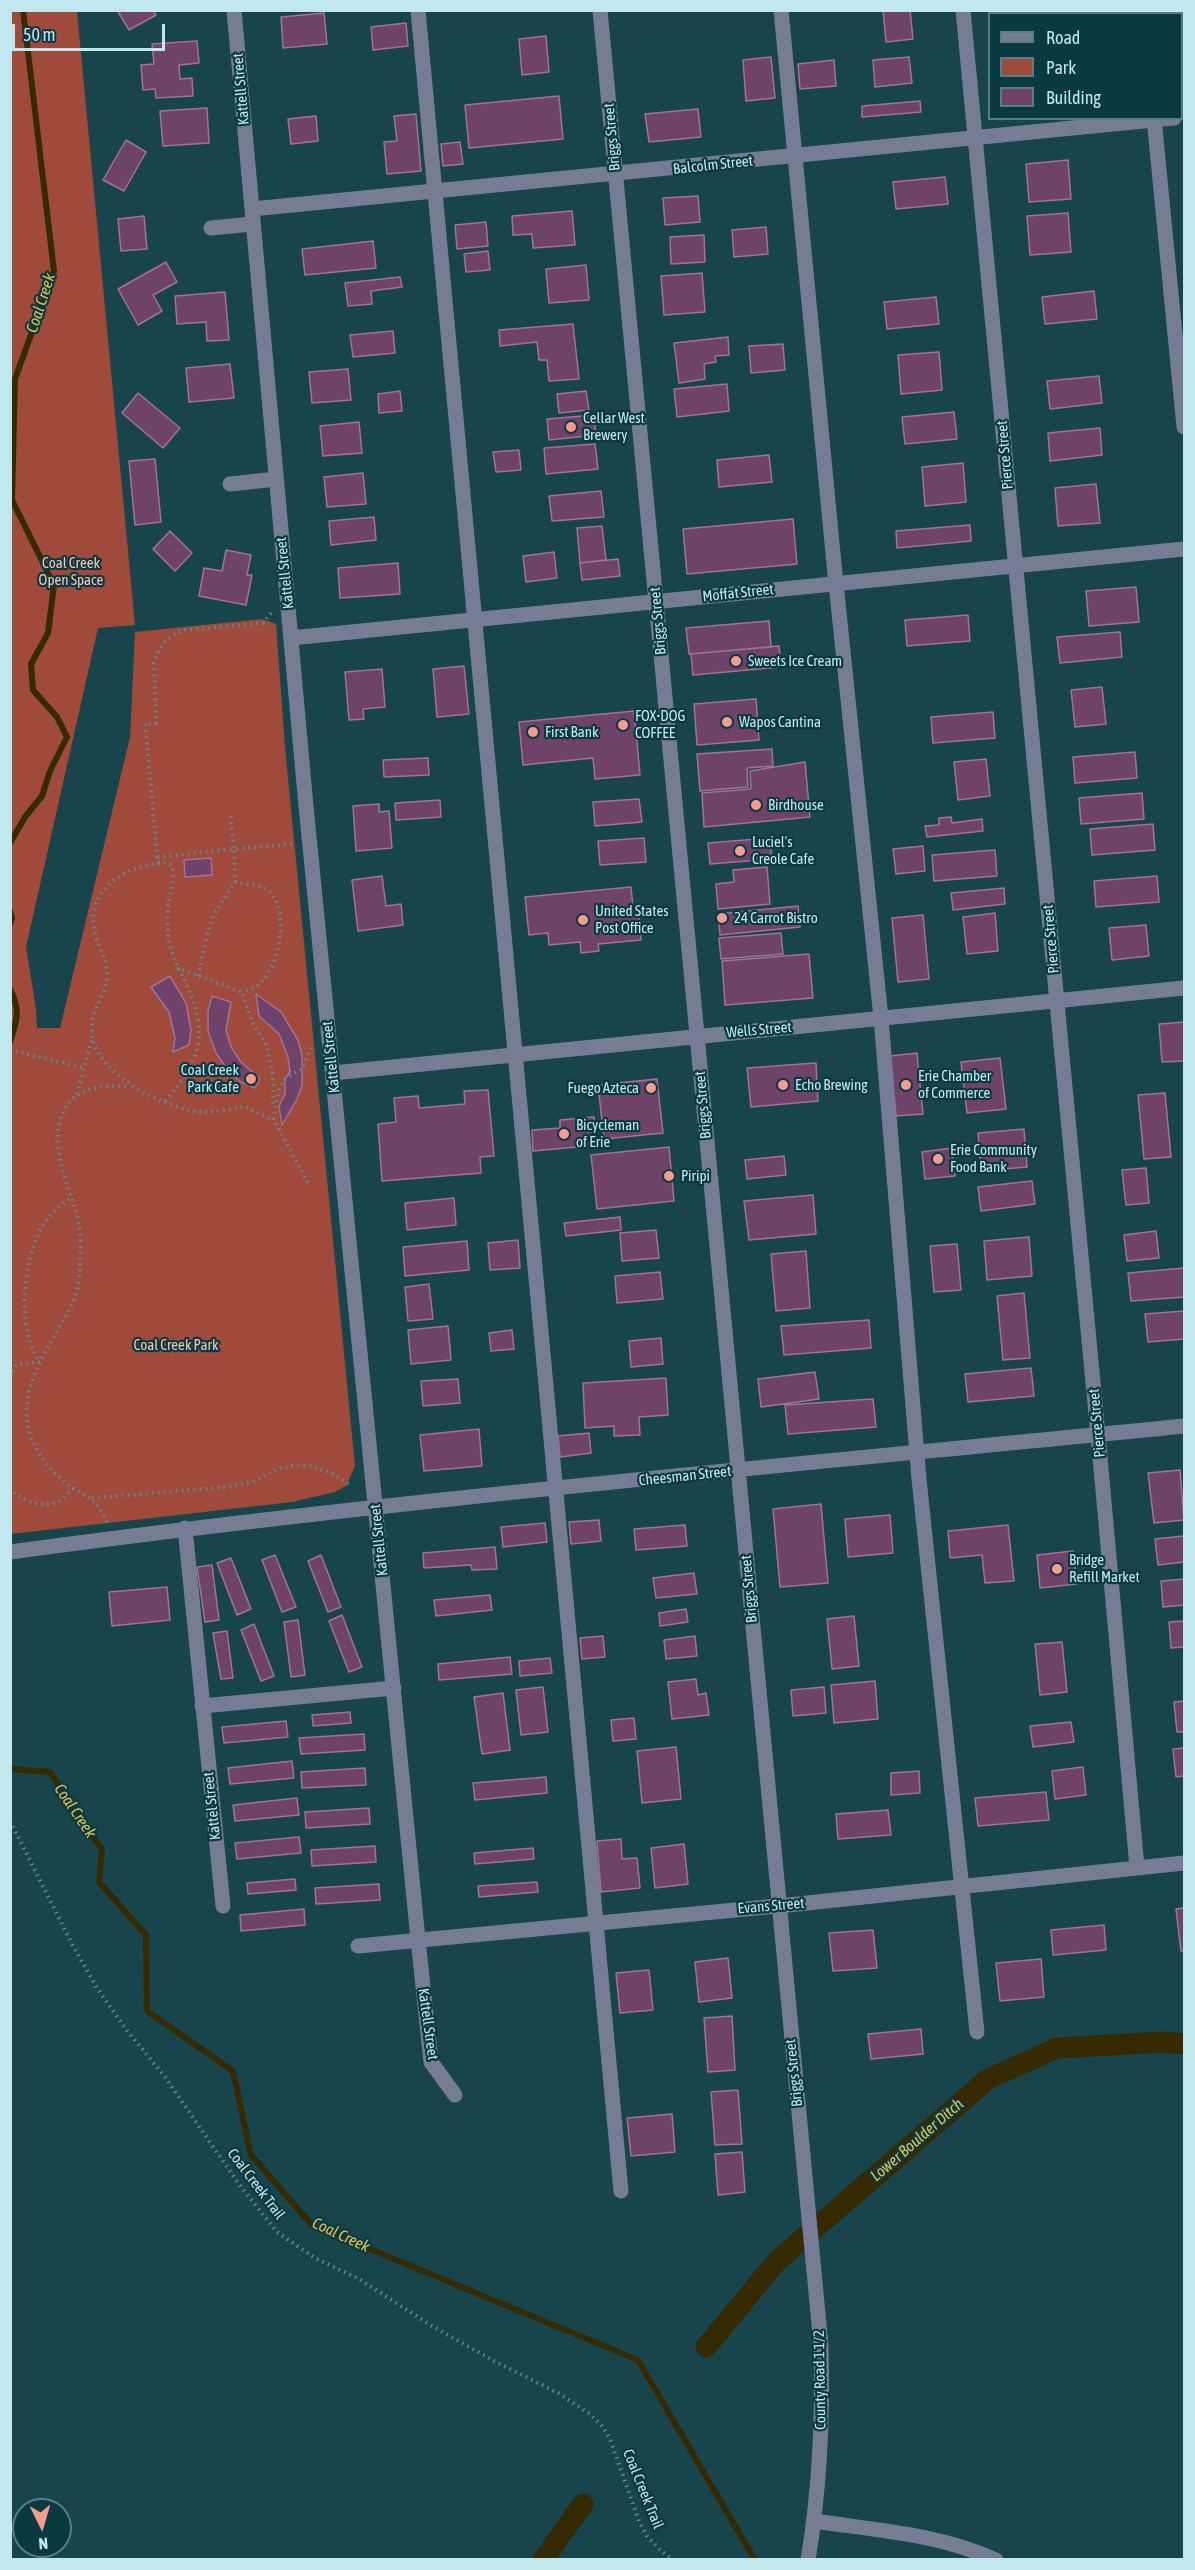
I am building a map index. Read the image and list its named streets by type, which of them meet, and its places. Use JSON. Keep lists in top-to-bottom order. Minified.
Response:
{"streets":{"street":["Kattell Street","Briggs Street","Balcolm Street","Pierce Street","Moffat Street","Wells Street","Cheesman Street","Kattel Street","Evans Street","County Road 1 1/2"],"path":["Coal Creek Trail"]},"crossings":[["Kattell Street","Balcolm Street"],["Kattell Street","Moffat Street"],["Kattell Street","Wells Street"],["Kattell Street","Cheesman Street"],["Kattell Street","Evans Street"],["Briggs Street","Balcolm Street"],["Briggs Street","Moffat Street"],["Briggs Street","Wells Street"],["Briggs Street","Cheesman Street"],["Briggs Street","Evans Street"],["Briggs Street","County Road 1 1/2"],["Balcolm Street","Pierce Street"],["Pierce Street","Moffat Street"],["Pierce Street","Wells Street"],["Pierce Street","Cheesman Street"],["Pierce Street","Evans Street"],["Cheesman Street","Kattel Street"]],"water":["Coal Creek","Lower Boulder Ditch"],"parks":["Coal Creek Open Space","Coal Creek Park"],"places":["Cellar West Brewery","Sweets Ice Cream","Wapos Cantina","FOX•DOG COFFEE","First Bank","Birdhouse","Luciel's Creole Cafe","24 Carrot Bistro","United States Post Office","Coal Creek Park Cafe","Echo Brewing","Erie Chamber of Commerce","Fuego Azteca","Bicycleman of Erie","Erie Community Food Bank","Piripi","Bridge Refill Market"],"legend":["Road","Park","Building"],"scale_bar":"50 m","north":"bottom"}
